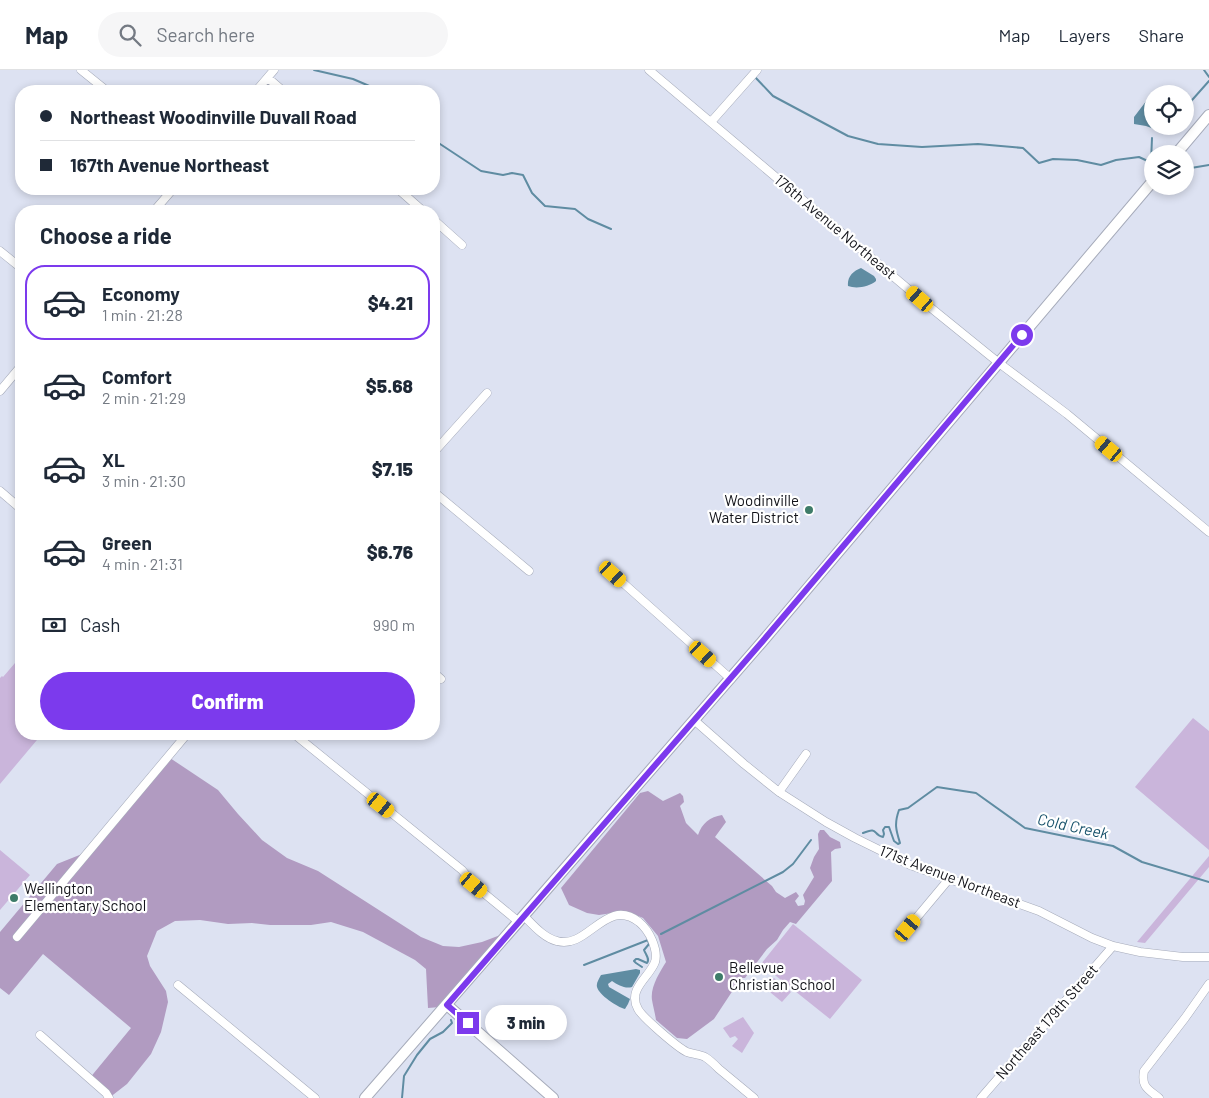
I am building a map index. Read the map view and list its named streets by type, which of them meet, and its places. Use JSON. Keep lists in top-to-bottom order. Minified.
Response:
{"streets":{"street":["176th Avenue Northeast","171st Avenue Northeast","Northeast 179th Street"]},"crossings":[["171st Avenue Northeast","Northeast 179th Street"]],"water":["Cold Creek"],"places":["Woodinville Water District","Wellington Elementary School","Bellevue Christian School"],"page":{"header":"Map","search":"Search here","nav":["Map","Layers","Share"],"banner":["Northeast Woodinville Duvall Road","167th Avenue Northeast"],"heading":"Choose a ride","list":[{"name":"Economy","note":"1 min · 21:28","value":"$4.21"},{"name":"Comfort","note":"2 min · 21:29","value":"$5.68"},{"name":"XL","note":"3 min · 21:30","value":"$7.15"},{"name":"Green","note":"4 min · 21:31","value":"$6.76"}],"pay":["Cash","990 m"],"buttons":"Confirm","bubble":"3 min"}}
